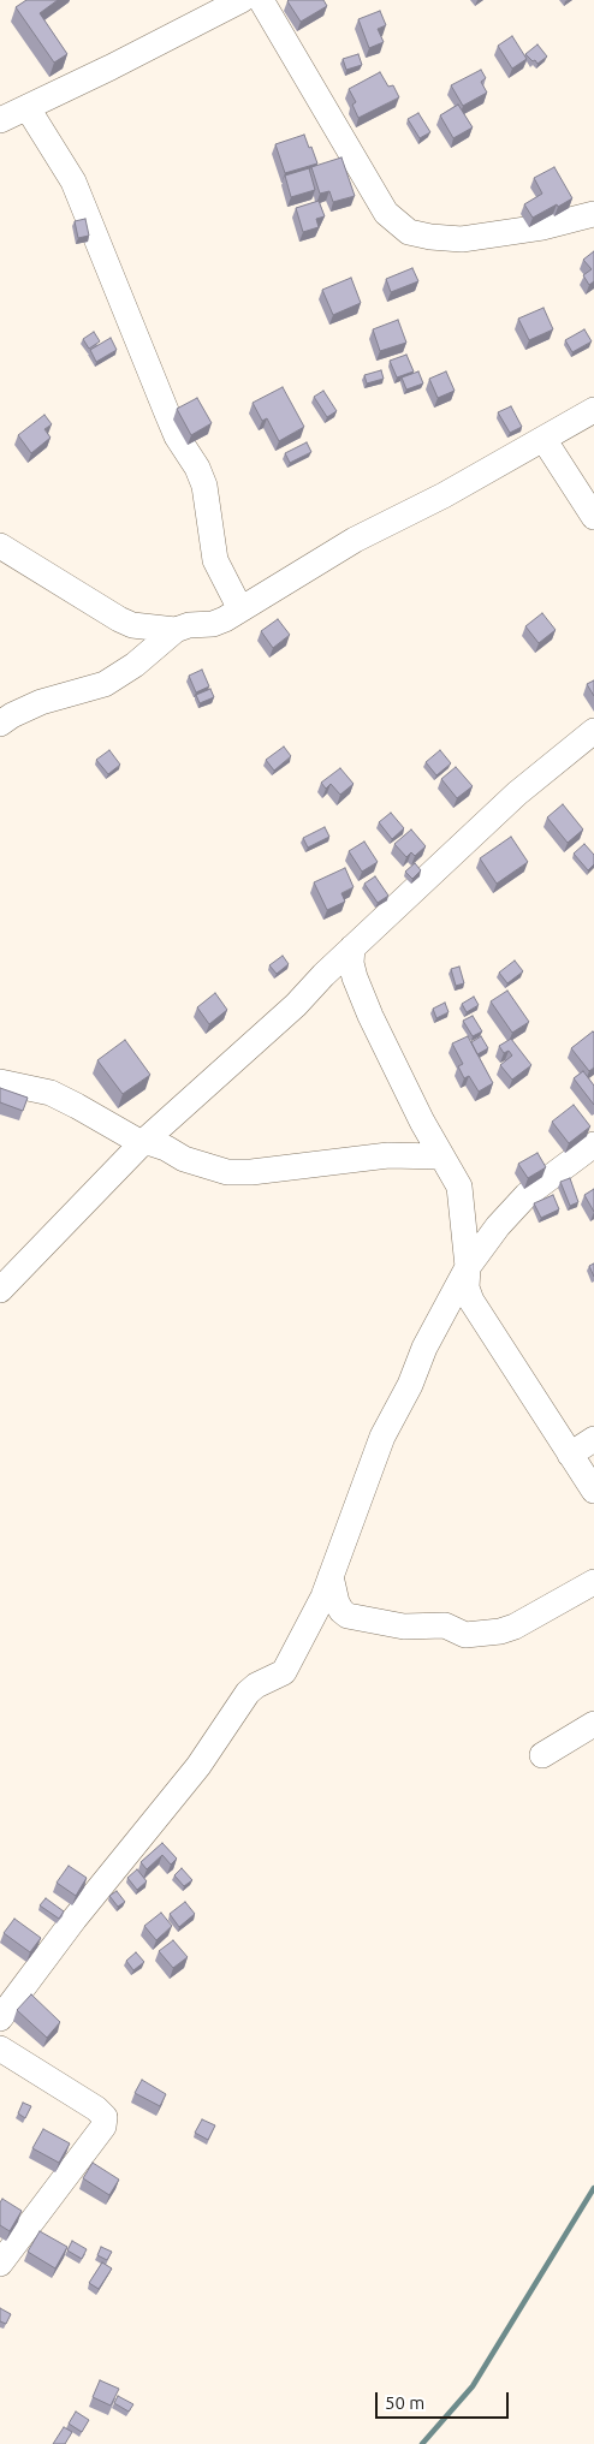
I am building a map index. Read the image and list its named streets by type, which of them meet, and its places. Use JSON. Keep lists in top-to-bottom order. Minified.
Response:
{"scale_bar":"50 m"}
